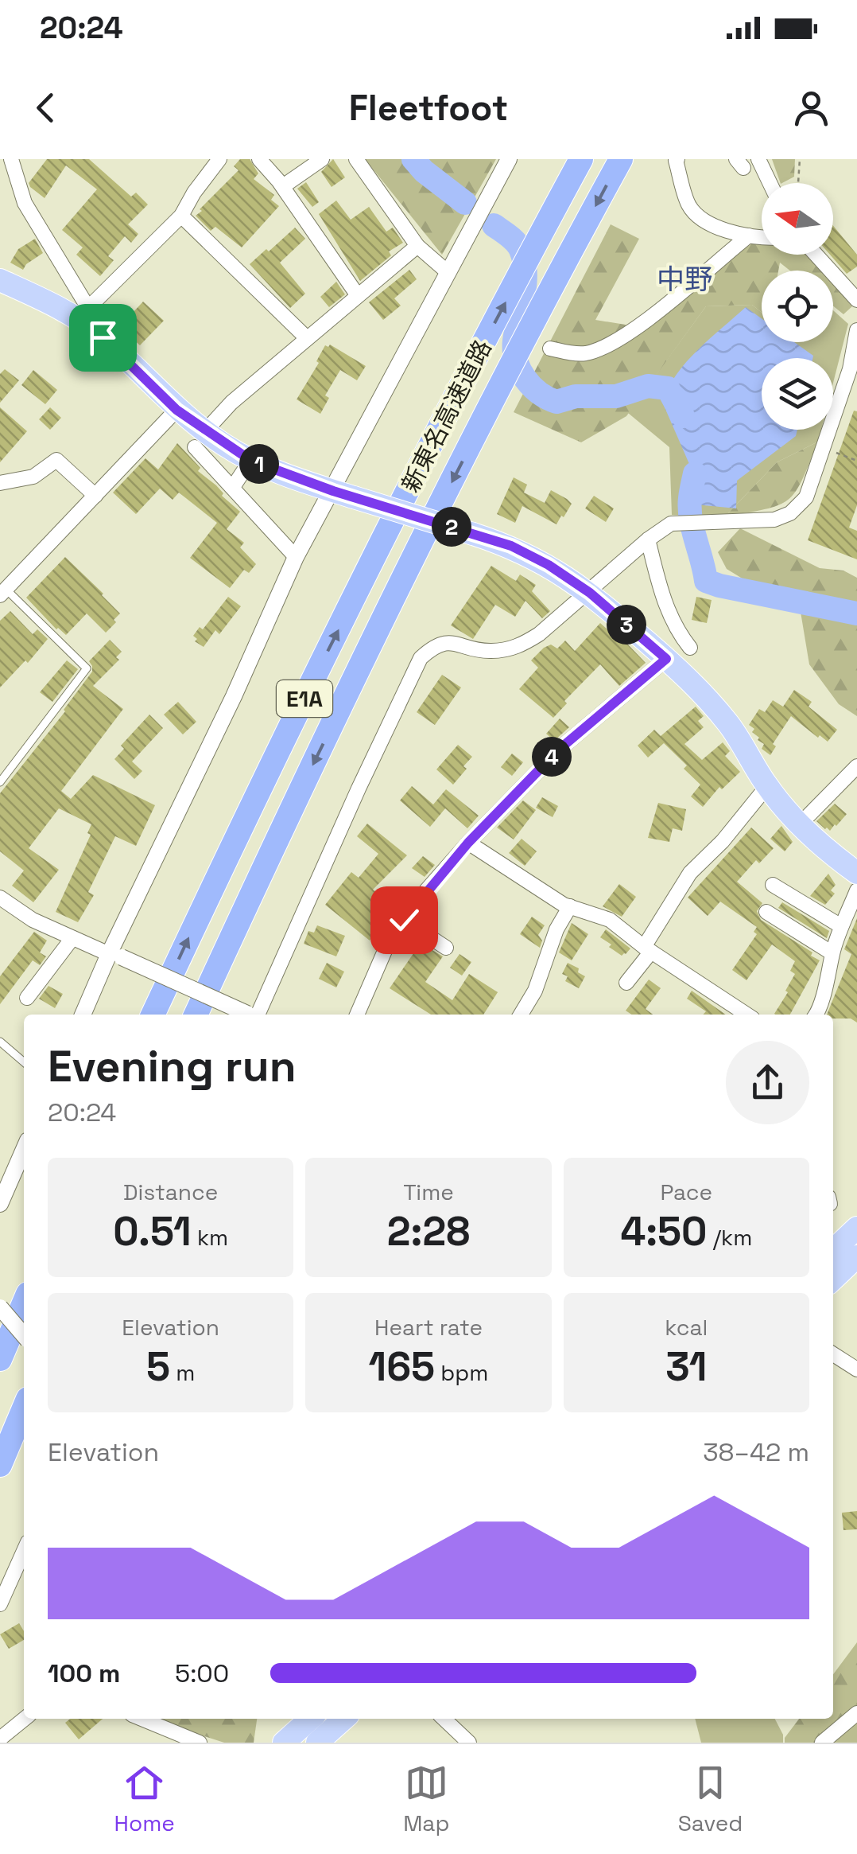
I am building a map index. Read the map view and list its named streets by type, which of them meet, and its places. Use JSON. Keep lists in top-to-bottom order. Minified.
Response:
{"streets":{"highway":["新東名高速道路","E1A"]},"districts":["中野"],"north":"left","page":{"status":"20:24","header":"Fleetfoot","pins":["1","2","3","4"],"heading":["Evening run","20:24"],"stats":[["Distance","0.51 km"],["Time","2:28"],["Pace","4:50 /km"],["Elevation","5 m"],["Heart rate","165 bpm"],["kcal","31"]],"chart":["Elevation","38–42 m"],"list":[{"name":"100 m","note":"5:00"}],"tabs":["Home","Map","Saved"]}}
